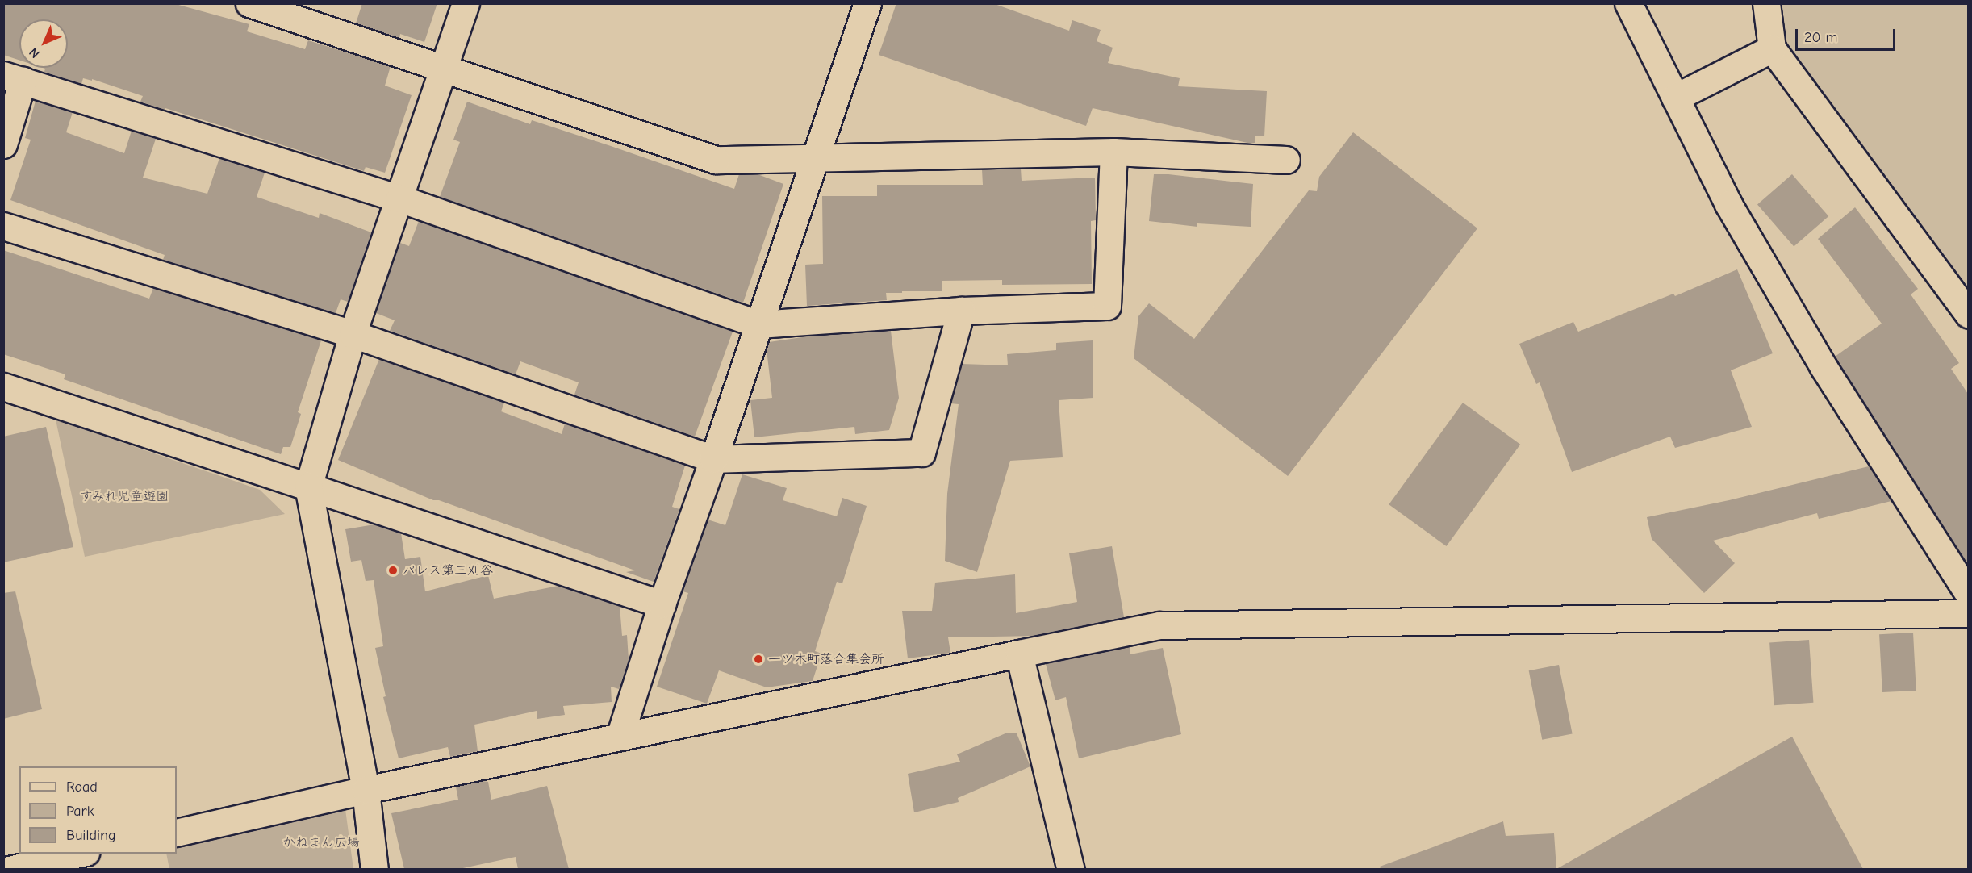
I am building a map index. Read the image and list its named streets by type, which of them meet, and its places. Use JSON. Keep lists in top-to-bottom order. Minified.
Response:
{"parks":["すみれ児童遊園","かねまん広場"],"places":["パレス第三刈谷","一ツ木町落合集会所"],"legend":["Road","Park","Building"],"scale_bar":"20 m","north":"bottom left"}
